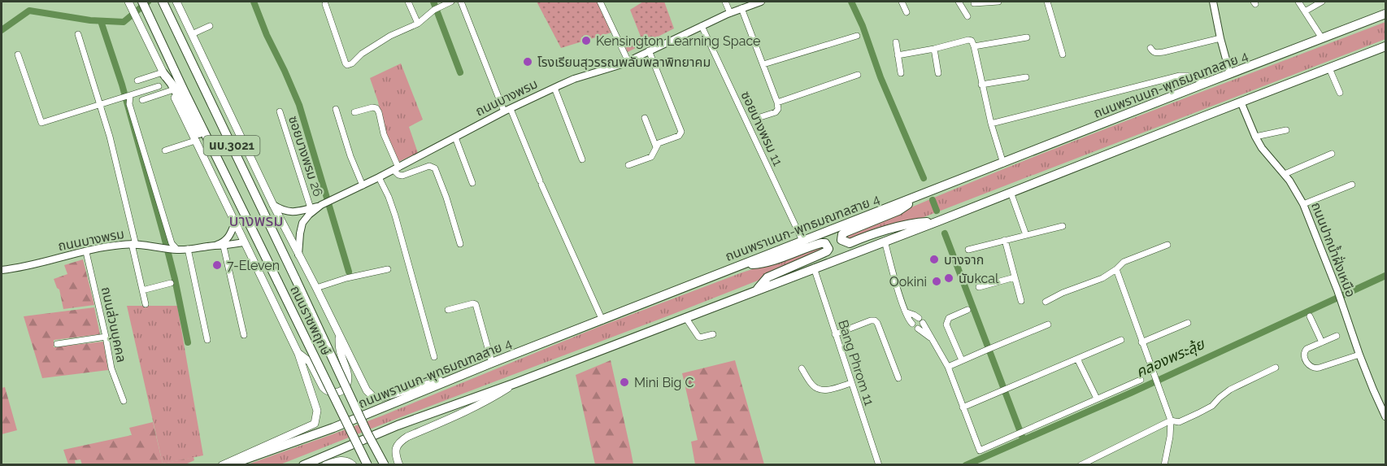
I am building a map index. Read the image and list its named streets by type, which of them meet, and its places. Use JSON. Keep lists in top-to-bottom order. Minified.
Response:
{"streets":{"main road":["ถนนพรานนก-พุทธมณฑลสาย 4","นบ.3021","ถนนราชพฤกษ์"],"street":["ถนนบางพรม","ซอยบางพรม 11","ซอยบางพรม 26","ถนนปากน้ำฝั่งเหนือ","ถนนส่วนบุคคล","Bang Phrom 11"]},"crossings":[["ถนนพรานนก-พุทธมณฑลสาย 4","ซอยบางพรม 11"],["ถนนพรานนก-พุทธมณฑลสาย 4","ถนนราชพฤกษ์"],["ถนนบางพรม","ซอยบางพรม 11"],["ถนนบางพรม","ซอยบางพรม 26"],["ถนนบางพรม","ถนนราชพฤกษ์"],["ถนนบางพรม","ถนนส่วนบุคคล"],["นบ.3021","ถนนราชพฤกษ์"]],"districts":["บางพรม"],"water":["คลองพระลุ้ย"],"places":["Kensington Learning Space","โรงเรียนสุวรรณพลับพลาพิทยาคม","บางจาก","7-Eleven","นับkcal","Ookini","Mini Big C"]}
